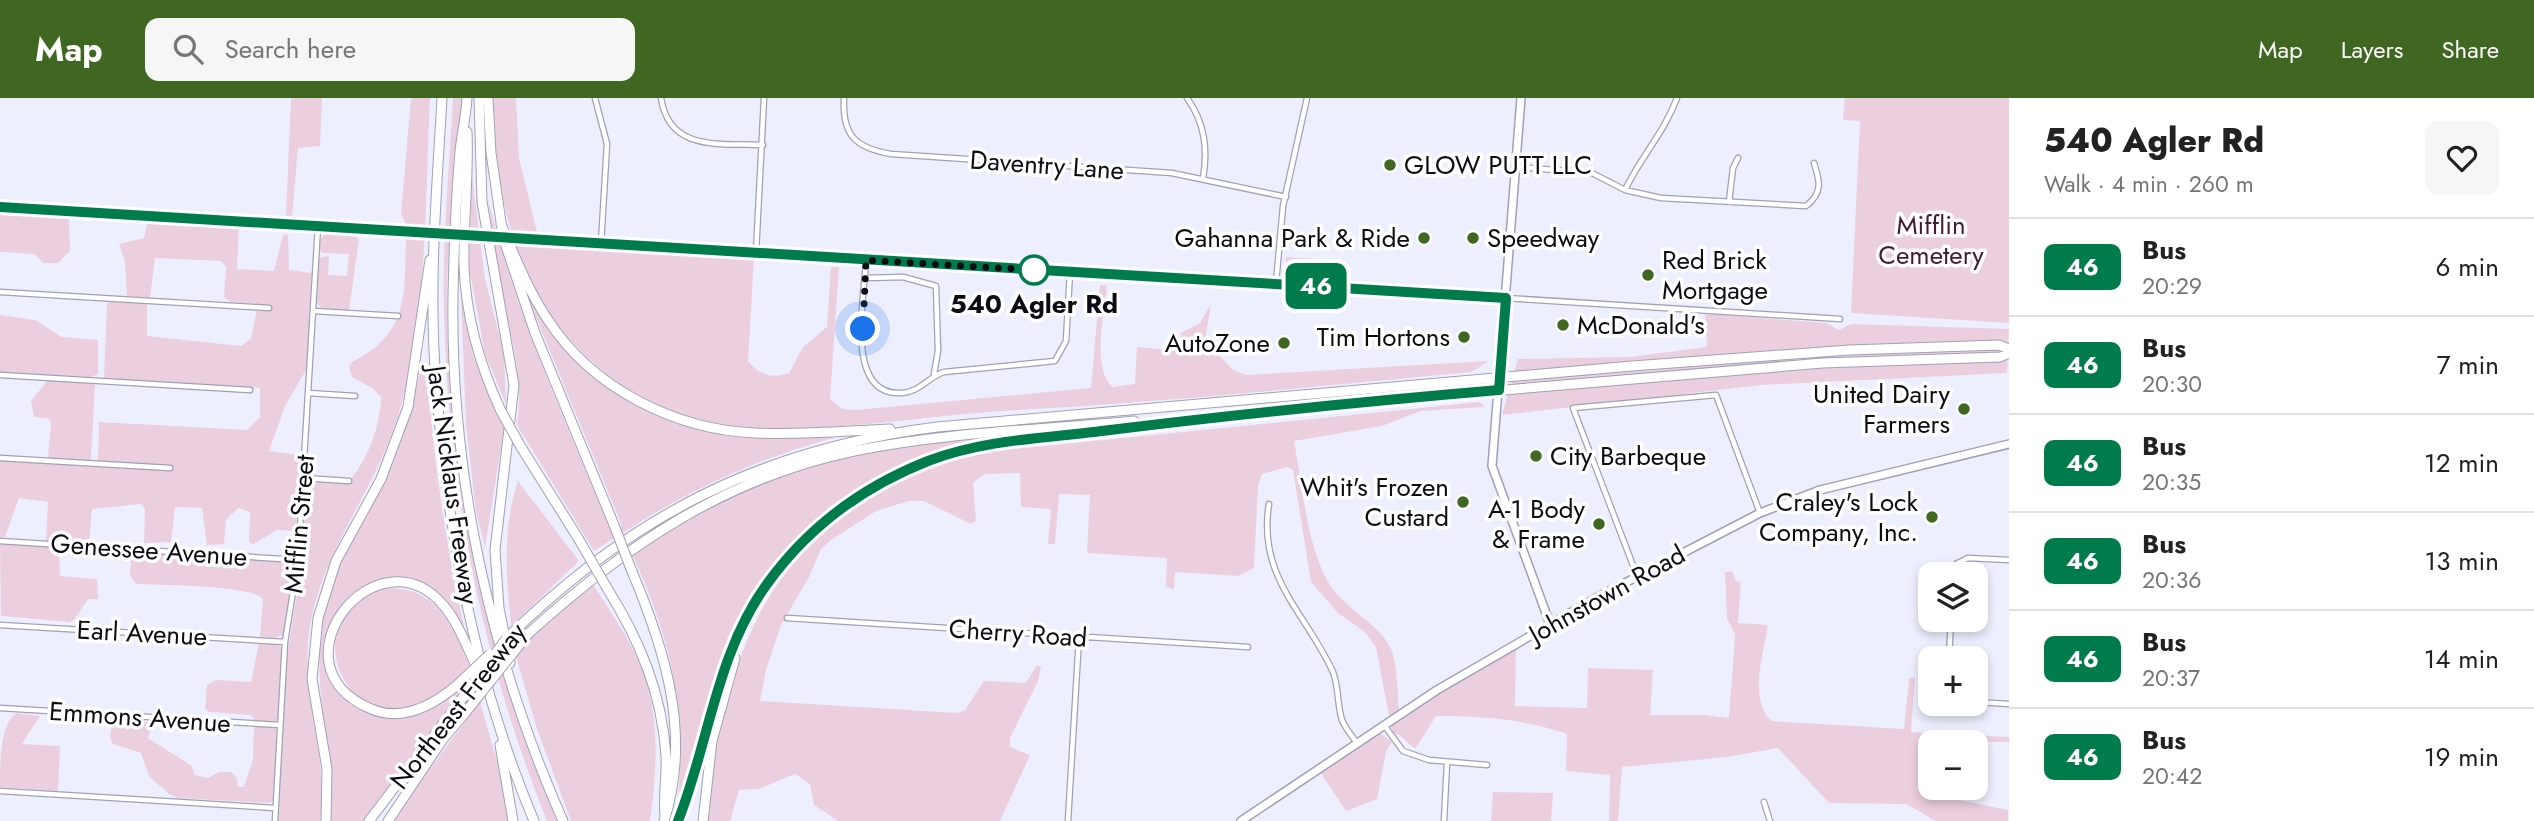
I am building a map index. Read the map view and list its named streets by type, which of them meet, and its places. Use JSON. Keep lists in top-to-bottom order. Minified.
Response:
{"streets":{"highway":["Jack Nicklaus Freeway","Northeast Freeway"],"main road":["Johnstown Road"],"street":["Daventry Lane","Mifflin Street","Genessee Avenue","Earl Avenue","Cherry Road","Emmons Avenue"]},"crossings":[["Mifflin Street","Genessee Avenue"],["Mifflin Street","Earl Avenue"],["Mifflin Street","Emmons Avenue"]],"parks":["Mifflin Cemetery"],"places":["GLOW PUTT LLC","Gahanna Park & Ride","Speedway","540 Agler Rd","Red Brick Mortgage","McDonald's","Tim Hortons","AutoZone","United Dairy Farmers","City Barbeque","Whit's Frozen Custard","Craley's Lock Company, Inc.","A-1 Body & Frame"],"lines":["bus line 46"],"page":{"header":"Map","search":"Search here","nav":["Map","Layers","Share"],"on_map":"46","heading":["540 Agler Rd","Walk · 4 min · 260 m"],"list":[{"mark":"46","name":"Bus","note":"20:29","value":"6 min"},{"mark":"46","name":"Bus","note":"20:30","value":"7 min"},{"mark":"46","name":"Bus","note":"20:35","value":"12 min"},{"mark":"46","name":"Bus","note":"20:36","value":"13 min"},{"mark":"46","name":"Bus","note":"20:37","value":"14 min"},{"mark":"46","name":"Bus","note":"20:42","value":"19 min"}],"map_buttons":["+","−"]}}
